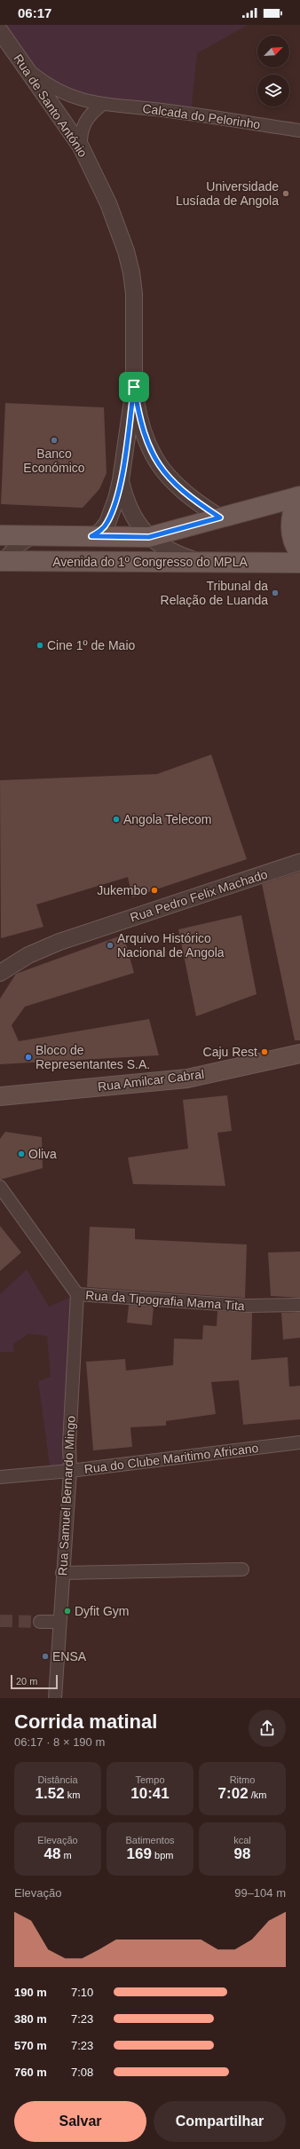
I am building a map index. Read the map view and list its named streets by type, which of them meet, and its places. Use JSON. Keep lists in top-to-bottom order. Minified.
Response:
{"streets":{"main road":["Avenida do 1º Congresso do MPLA","Rua Amilcar Cabral"],"street":["Rua de Santo António","Calcada do Pelorinho","Rua Pedro Felix Machado","Rua da Tipografia Mama Tita","Rua do Clube Maritimo Africano","Rua Samuel Bernardo Mingo"]},"crossings":[["Rua de Santo António","Calcada do Pelorinho"],["Rua de Santo António","Avenida do 1º Congresso do MPLA"],["Rua da Tipografia Mama Tita","Rua Samuel Bernardo Mingo"],["Rua do Clube Maritimo Africano","Rua Samuel Bernardo Mingo"]],"places":["Universidade Lusíada de Angola","Banco Económico","Tribunal da Relação de Luanda","Cine 1º de Maio","Angola Telecom","Jukembo","Arquivo Histórico Nacional de Angola","Caju Rest","Bloco de Representantes S.A.","Oliva","Dyfit Gym","ENSA"],"scale_bar":"20 m","north":"top right","page":{"status":"06:17","scale":"20 m","heading":["Corrida matinal","06:17 · 8 × 190 m"],"stats":[["Distância","1.52 km"],["Tempo","10:41"],["Ritmo","7:02 /km"],["Elevação","48 m"],["Batimentos","169 bpm"],["kcal","98"]],"chart":["Elevação","99–104 m"],"list":[{"name":"190 m","note":"7:10"},{"name":"380 m","note":"7:23"},{"name":"570 m","note":"7:23"},{"name":"760 m","note":"7:08"}],"buttons":["Salvar","Compartilhar"]}}
